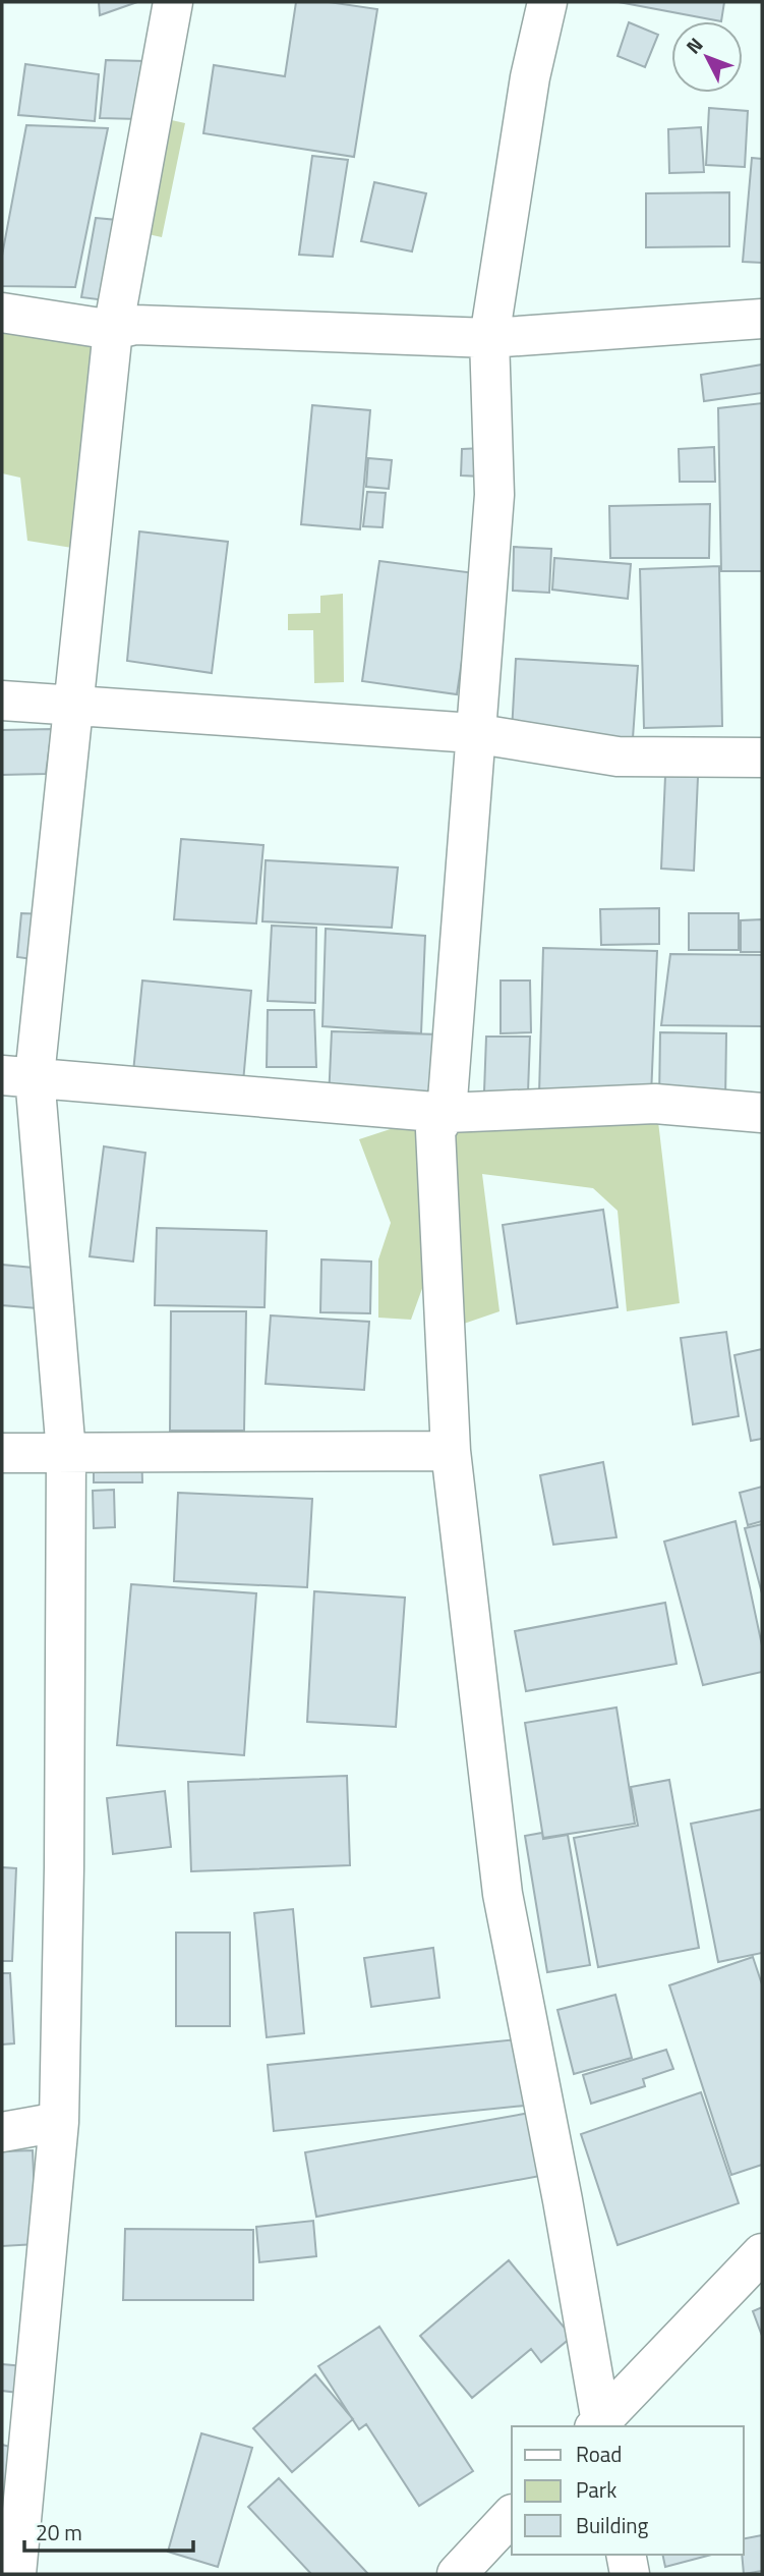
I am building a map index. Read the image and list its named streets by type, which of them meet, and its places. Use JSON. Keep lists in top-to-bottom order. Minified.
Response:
{"legend":["Road","Park","Building"],"scale_bar":"20 m","north":"top left"}
